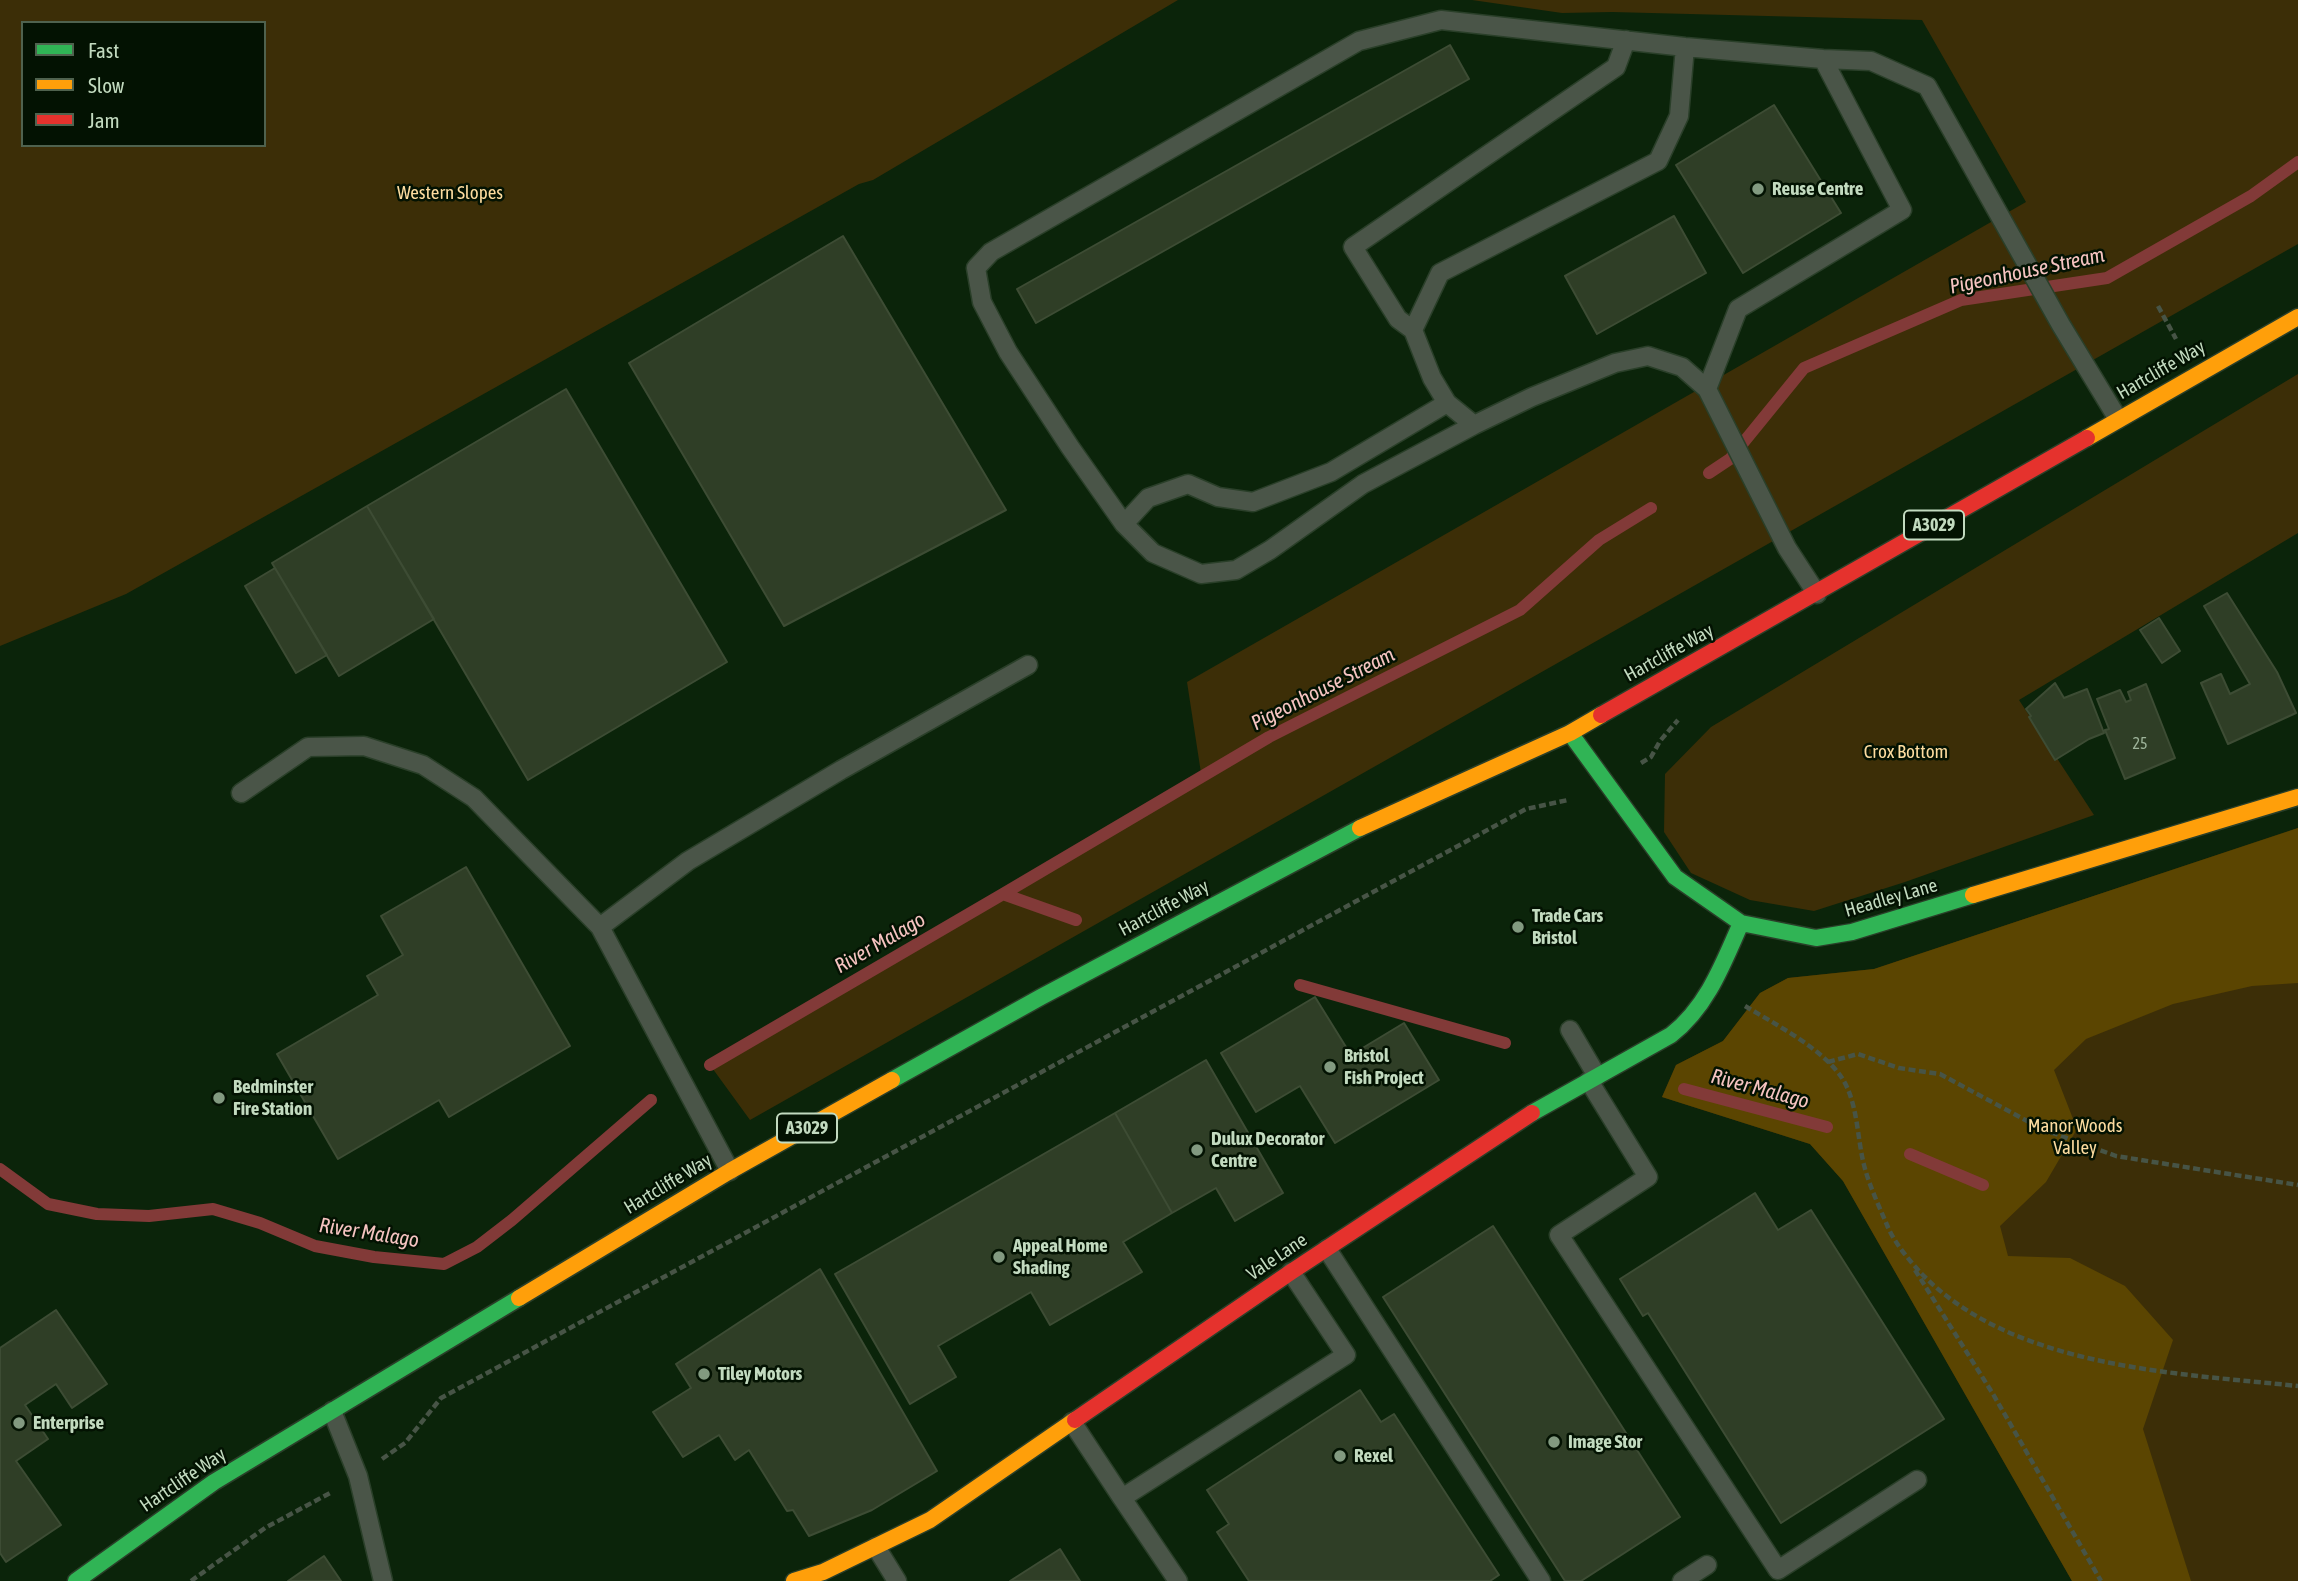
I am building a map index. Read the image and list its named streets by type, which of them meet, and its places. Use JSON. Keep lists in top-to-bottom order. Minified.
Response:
{"streets":{"main road":["Hartcliffe Way","A3029","Headley Lane","Vale Lane"]},"crossings":[["Hartcliffe Way","Headley Lane"],["Headley Lane","Vale Lane"]],"water":["Pigeonhouse Stream","River Malago"],"parks":["Western Slopes","Crox Bottom","Manor Woods Valley"],"places":["Reuse Centre","Trade Cars Bristol","Bristol Fish Project","Bedminster Fire Station","Dulux Decorator Centre","Appeal Home Shading","Tiley Motors","Enterprise","Image Stor","Rexel"],"house_numbers":["25"],"legend":["Fast","Slow","Jam"]}
